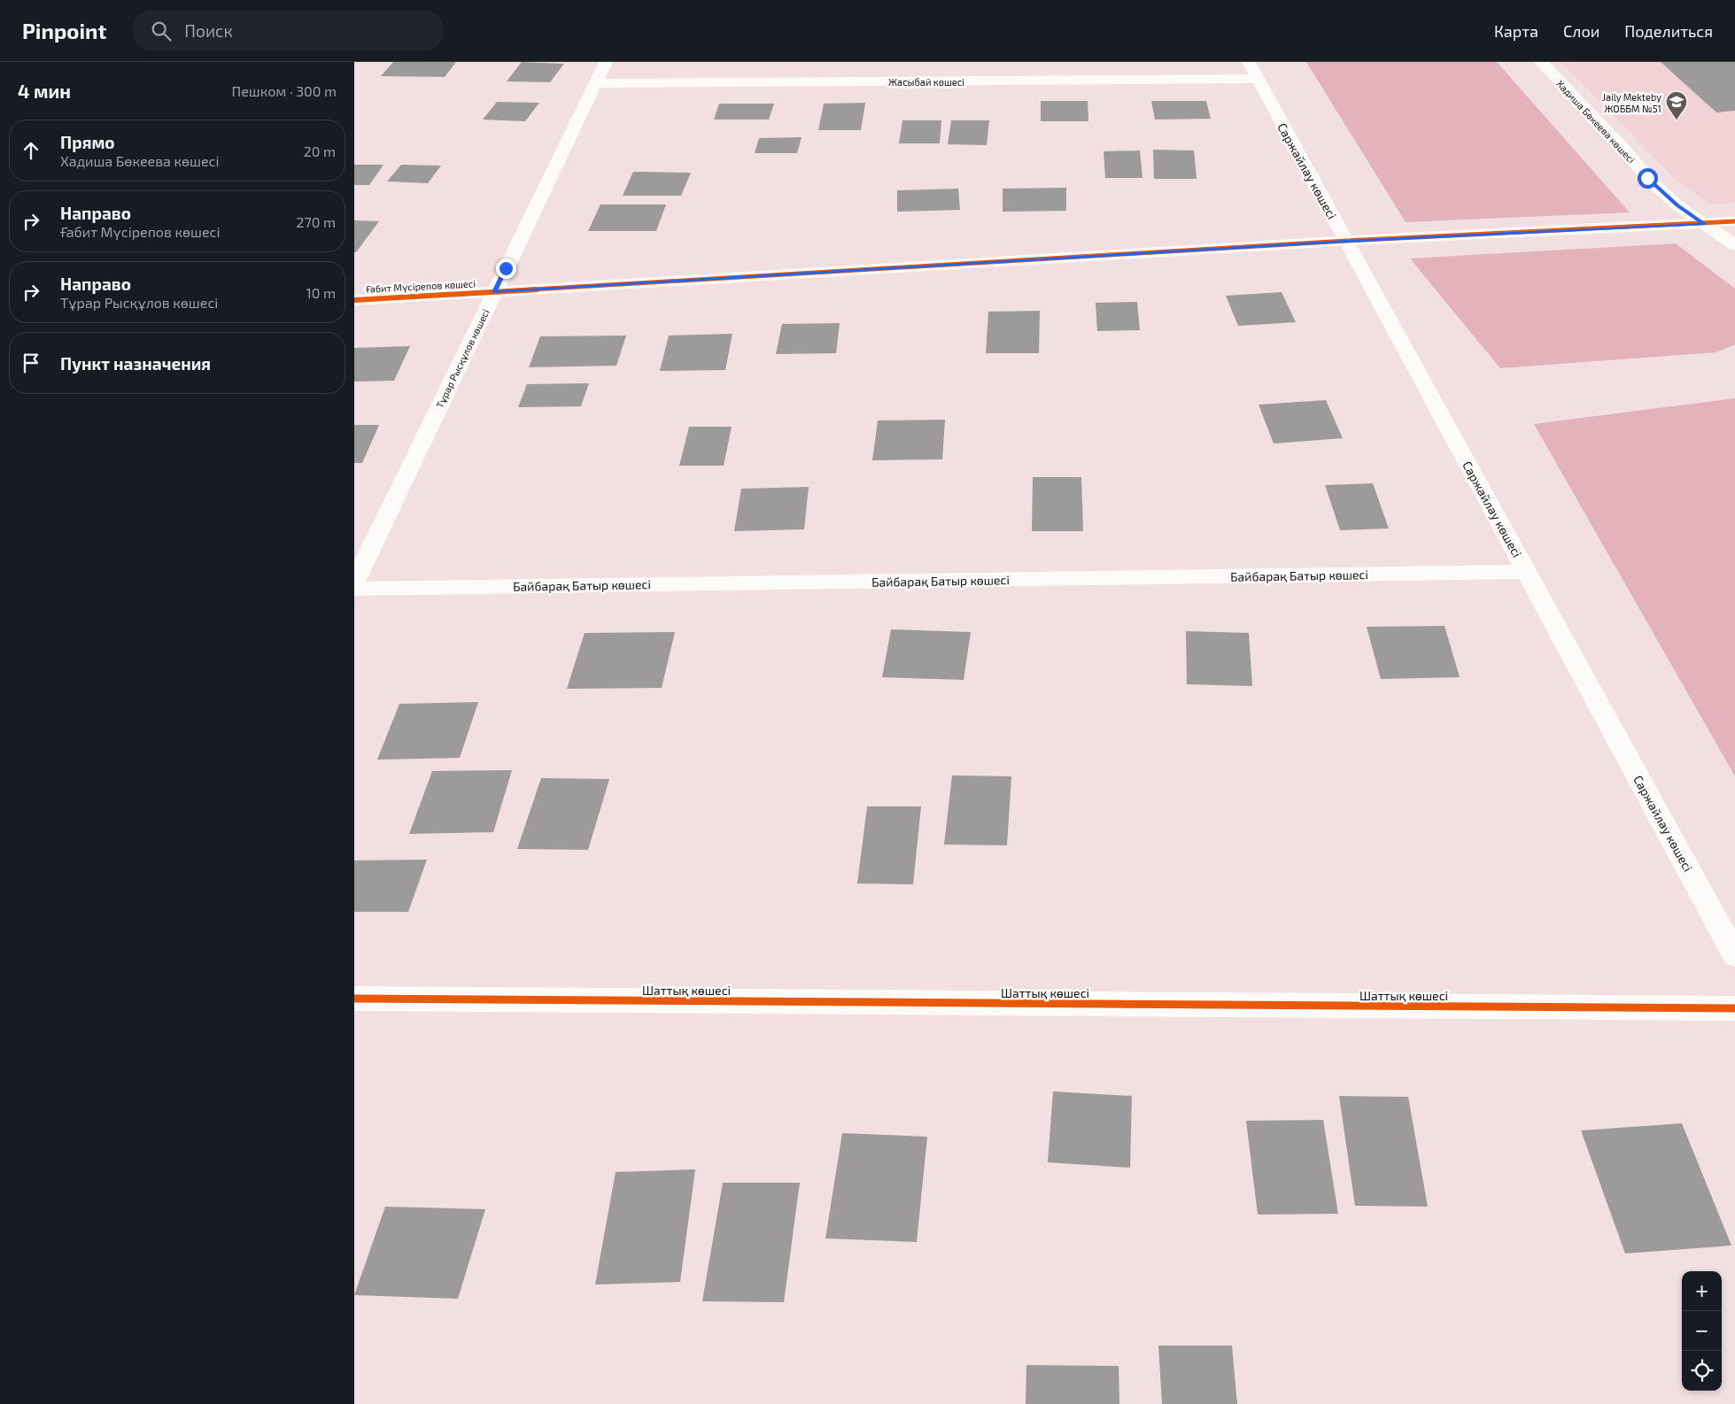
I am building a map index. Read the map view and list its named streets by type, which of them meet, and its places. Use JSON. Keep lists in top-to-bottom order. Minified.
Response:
{"streets":{"street":["Жасыбай көшесі","Хадиша Бөкеева көшесі","Саржайлау көшесі","Ғабит Мүсірепов көшесі","Тұрар Рысқұлов көшесі","Байбарақ Батыр көшесі","Шаттық көшесі"]},"crossings":[["Жасыбай көшесі","Саржайлау көшесі"],["Жасыбай көшесі","Тұрар Рысқұлов көшесі"],["Хадиша Бөкеева көшесі","Ғабит Мүсірепов көшесі"],["Саржайлау көшесі","Ғабит Мүсірепов көшесі"],["Саржайлау көшесі","Байбарақ Батыр көшесі"],["Ғабит Мүсірепов көшесі","Тұрар Рысқұлов көшесі"]],"places":{"school or university":["Jaily Mekteby ЖОББМ №51"]},"page":{"header":"Pinpoint","search":"Поиск","nav":["Карта","Слои","Поделиться"],"heading":["4 мин","Пешком · 300 m"],"list":[["Прямо","Хадиша Бөкеева көшесі","20 m"],["Направо","Ғабит Мүсірепов көшесі","270 m"],["Направо","Тұрар Рысқұлов көшесі","10 m"],"Пункт назначения"],"map_buttons":["+","−"]}}
